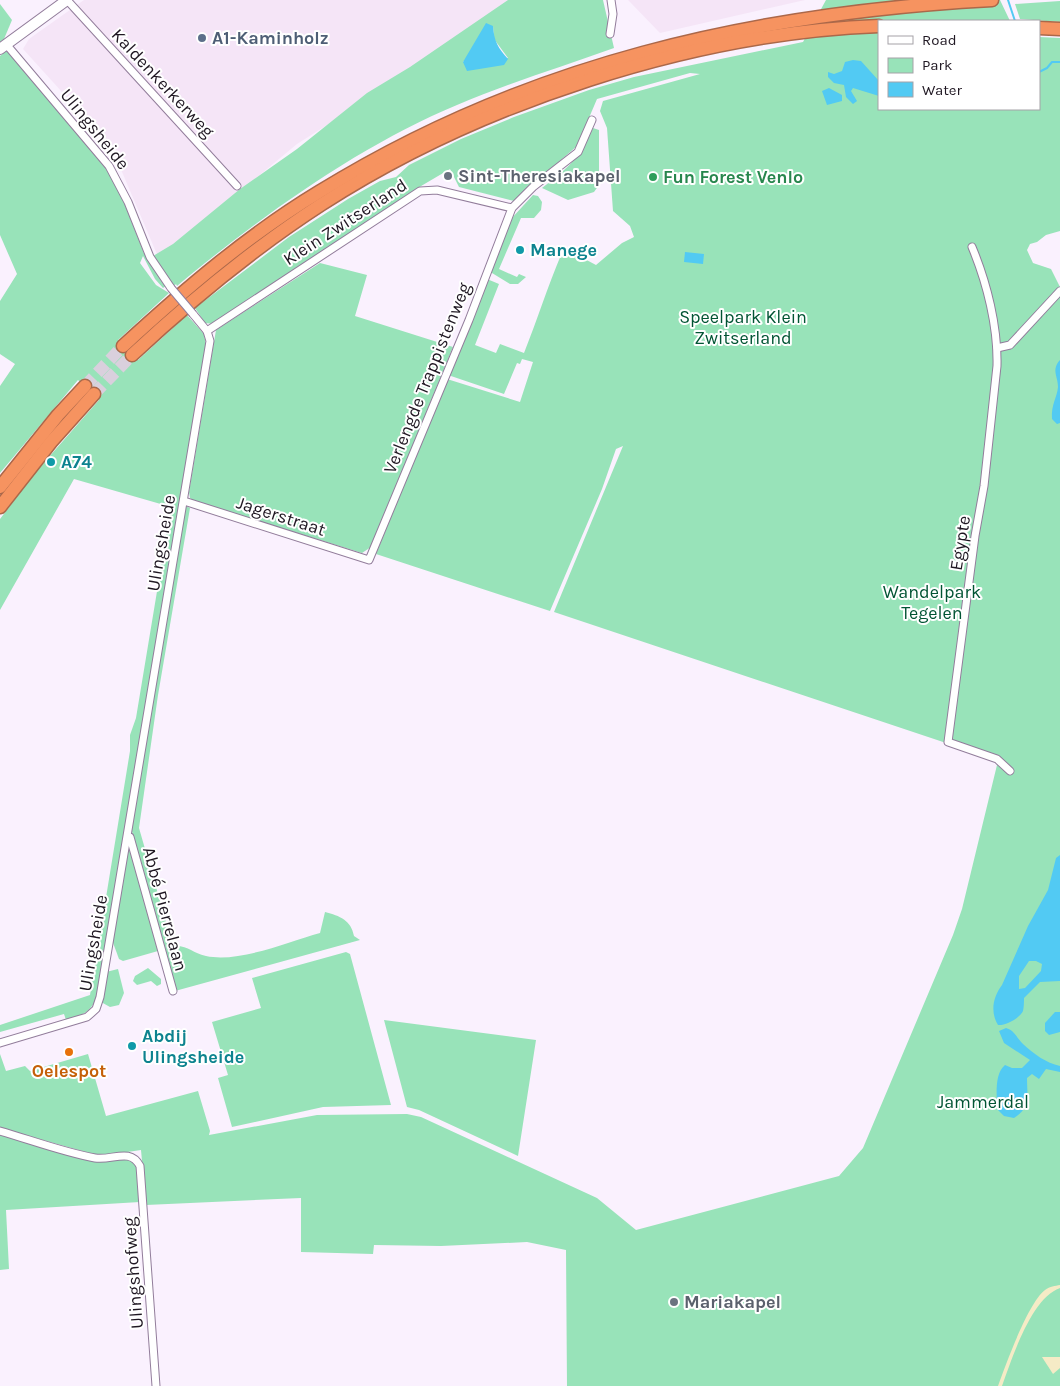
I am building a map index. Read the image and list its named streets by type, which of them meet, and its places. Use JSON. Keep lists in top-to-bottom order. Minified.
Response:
{"streets":{"main road":["Kaldenkerkerweg"],"street":["Ulingsheide","Klein Zwitserland","Verlengde Trappistenweg","Jagerstraat","Egypte","Abbé Pierrelaan","Ulingshofweg"]},"crossings":[["Kaldenkerkerweg","Ulingsheide"],["Ulingsheide","Klein Zwitserland"],["Ulingsheide","Jagerstraat"],["Ulingsheide","Abbé Pierrelaan"],["Klein Zwitserland","Verlengde Trappistenweg"],["Verlengde Trappistenweg","Jagerstraat"]],"parks":["Speelpark Klein Zwitserland","Wandelpark Tegelen","Jammerdal"],"places":["A1-Kaminholz","Sint-Theresiakapel","Fun Forest Venlo","Manege","A74","Abdij Ulingsheide","Oelespot","Mariakapel"],"legend":["Road","Park","Water"]}
